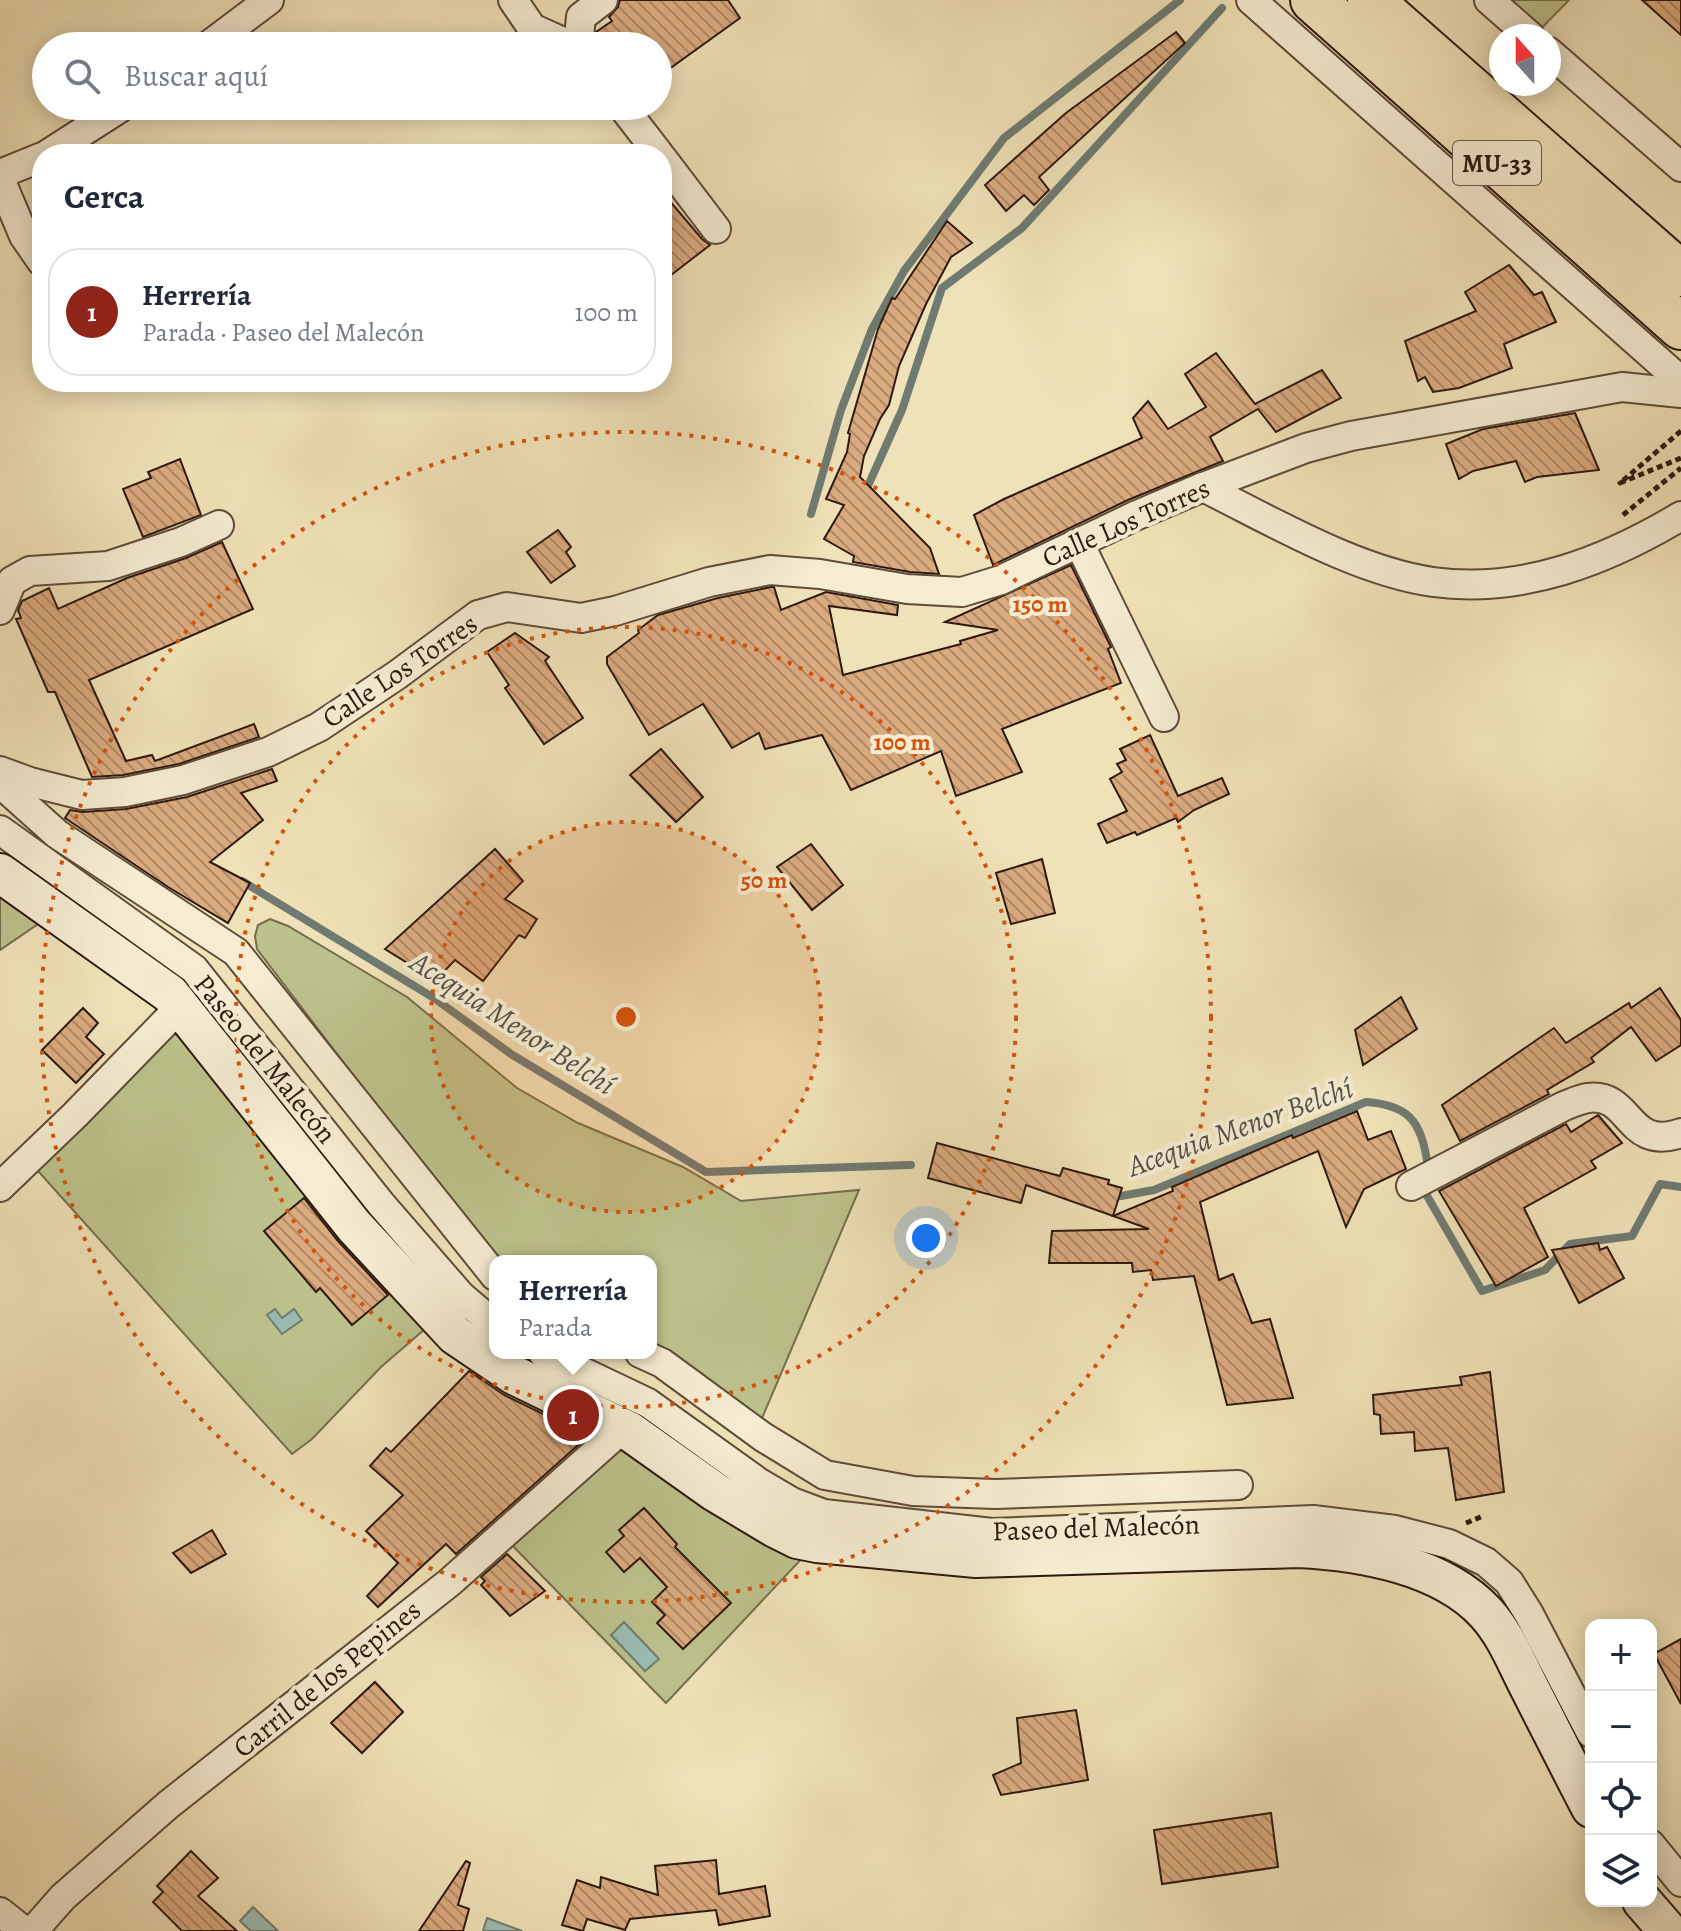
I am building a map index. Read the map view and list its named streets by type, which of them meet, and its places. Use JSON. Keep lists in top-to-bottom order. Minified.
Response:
{"streets":{"highway":["MU-33"],"street":["Calle Los Torres","Paseo del Malecón","Carril de los Pepines"]},"water":["Acequia Menor Belchí"],"north":"top","page":{"search":"Buscar aquí","heading":"Cerca","list":[{"mark":"1","name":"Herrería","note":"Parada · Paseo del Malecón","value":"100 m"}],"popup":["Herrería","Parada"],"pins":"1","map_buttons":["+","−"]},"rings":["150 m","100 m","50 m"]}
